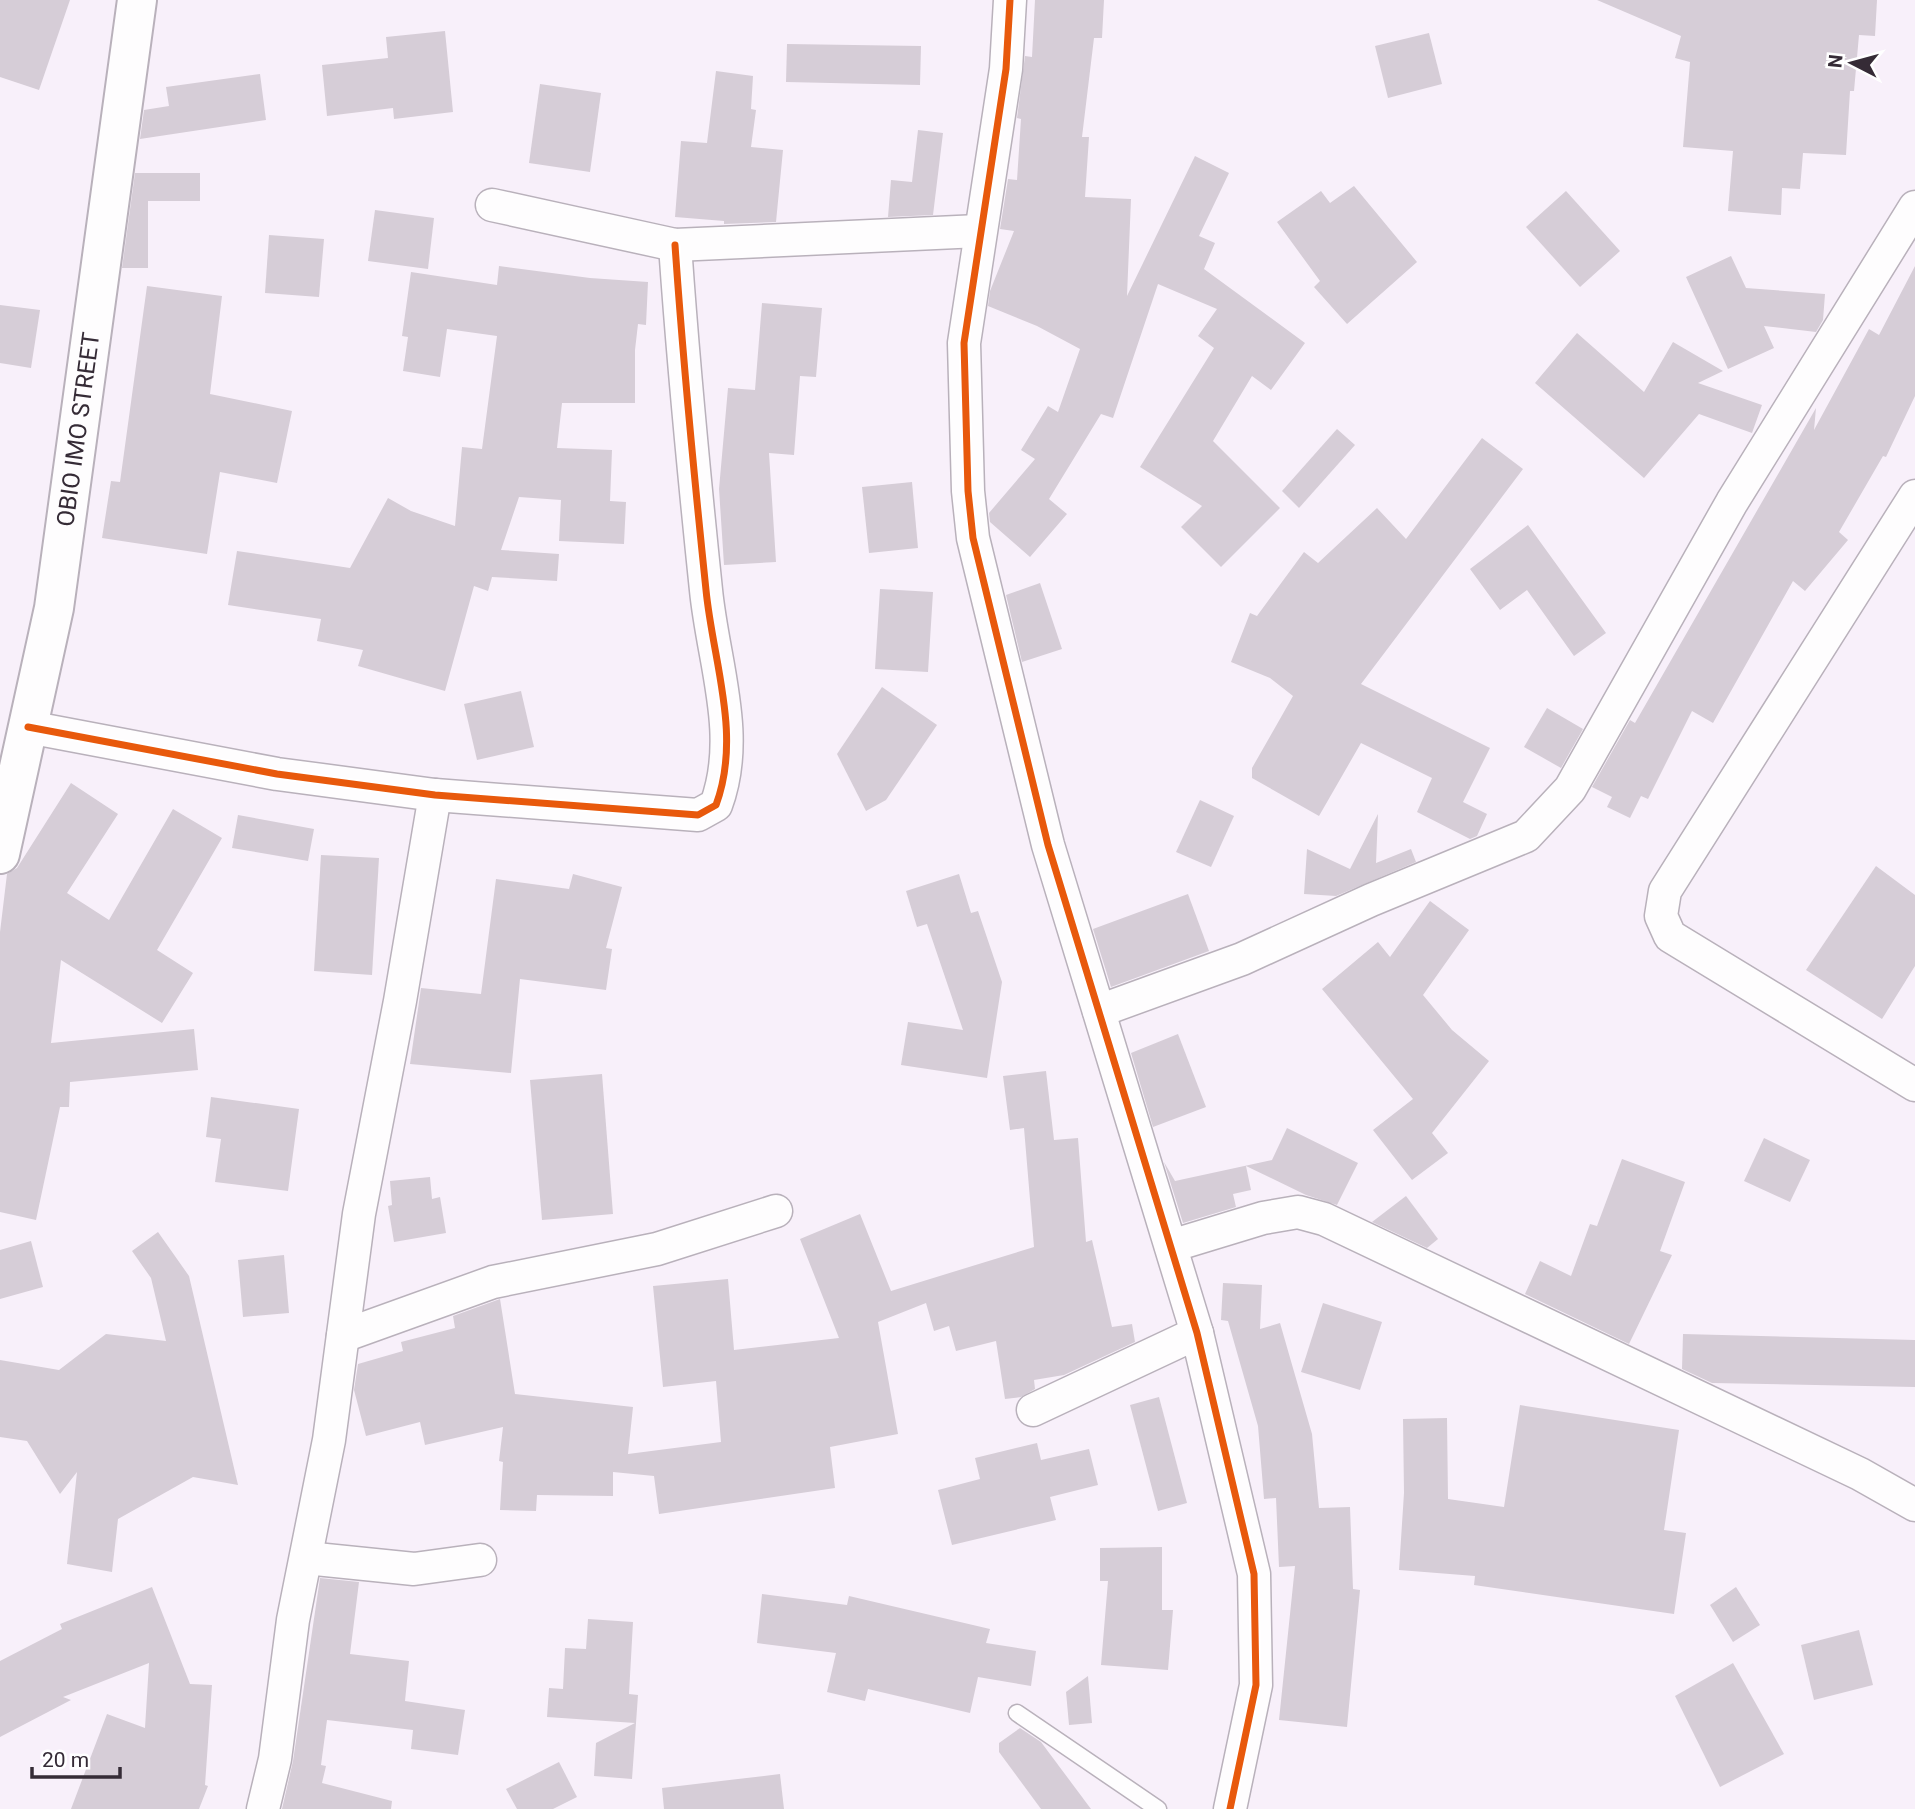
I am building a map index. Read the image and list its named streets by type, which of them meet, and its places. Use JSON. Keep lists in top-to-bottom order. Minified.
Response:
{"streets":{"street":["OBIO IMO STREET"]},"scale_bar":"20 m","north":"left"}
